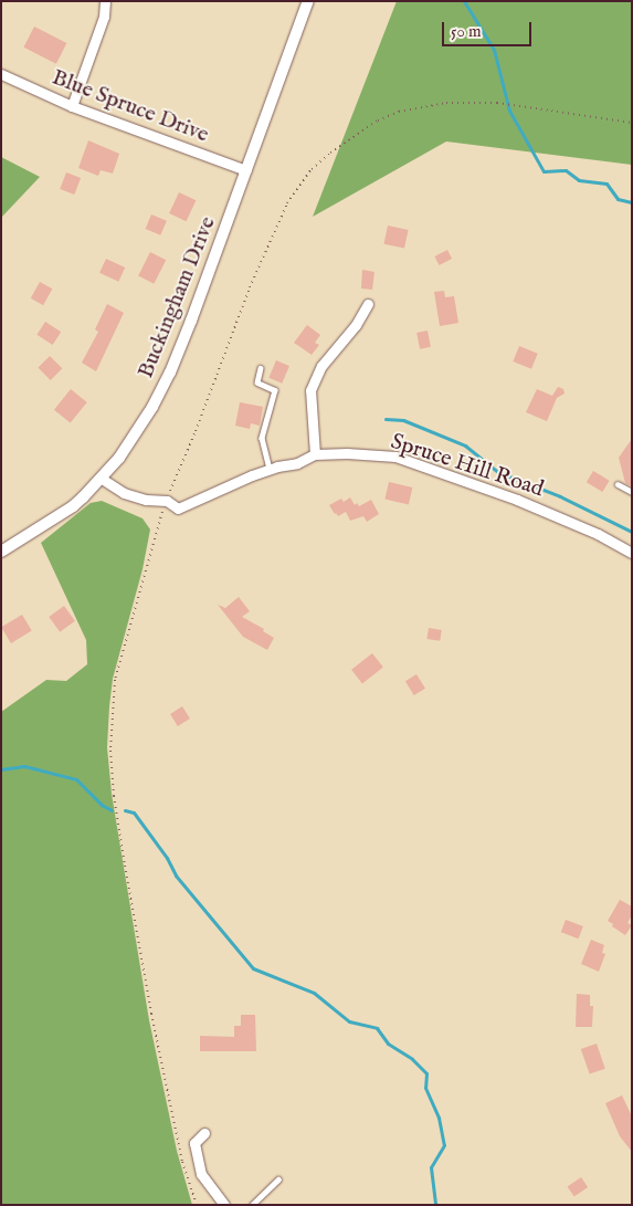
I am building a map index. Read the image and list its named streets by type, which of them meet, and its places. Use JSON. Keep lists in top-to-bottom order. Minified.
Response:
{"streets":{"street":["Blue Spruce Drive","Buckingham Drive","Spruce Hill Road"]},"crossings":[["Blue Spruce Drive","Buckingham Drive"],["Buckingham Drive","Spruce Hill Road"]],"scale_bar":"50 m"}
